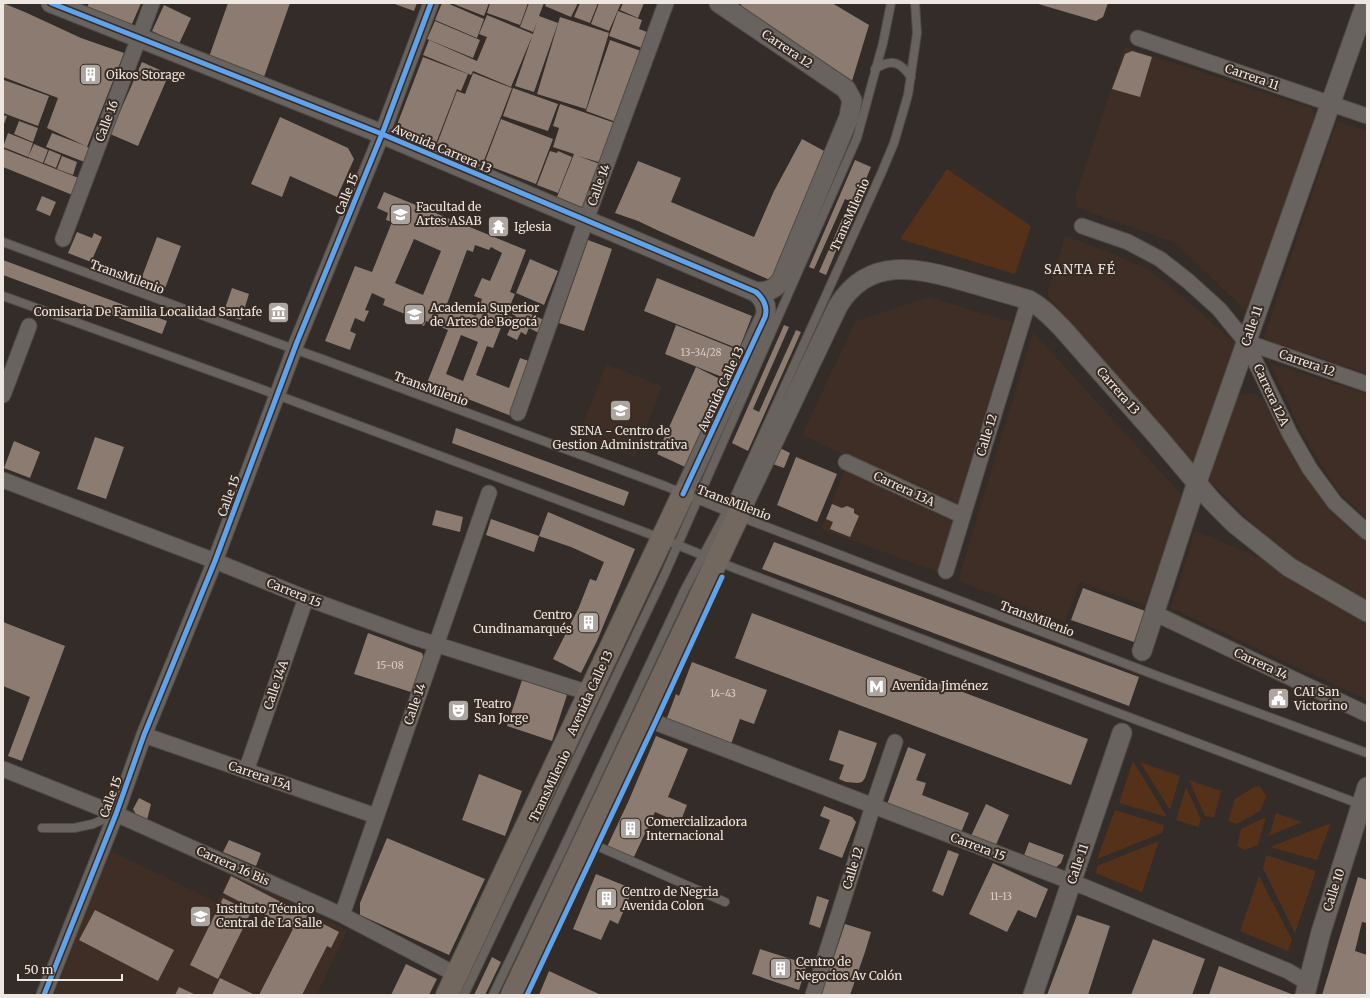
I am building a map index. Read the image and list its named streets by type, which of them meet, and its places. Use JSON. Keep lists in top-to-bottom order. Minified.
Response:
{"streets":{"main road":["Avenida Calle 13"],"street":["Carrera 12","Carrera 11","Calle 16","Avenida Carrera 13","Calle 14","Calle 15","Calle 11","Carrera 13","Carrera 12A","Calle 12","Carrera 13A","Carrera 15","Carrera 14","Calle 14A","Carrera 15A","Carrera 16 Bis","Calle 10"],"lane":["TransMilenio"]},"crossings":[["Carrera 12","Avenida Carrera 13"],["Carrera 12","Calle 11"],["Carrera 12","Avenida Calle 13"],["Carrera 12","Carrera 12A"],["Carrera 11","Calle 11"],["Calle 16","Avenida Carrera 13"],["Avenida Carrera 13","Calle 14"],["Avenida Carrera 13","Calle 15"],["Avenida Carrera 13","Avenida Calle 13"],["Calle 14","Carrera 15"],["Calle 14","Carrera 15A"],["Calle 14","Carrera 16 Bis"],["Calle 15","TransMilenio"],["Calle 15","Carrera 15"],["Calle 15","Carrera 15A"],["Calle 15","Carrera 16 Bis"],["TransMilenio","Avenida Calle 13"],["TransMilenio","Carrera 13"],["TransMilenio","Carrera 16 Bis"],["Calle 11","Carrera 13"],["Calle 11","Carrera 12A"],["Calle 11","Carrera 15"],["Calle 11","Carrera 14"],["Avenida Calle 13","Carrera 15"],["Avenida Calle 13","Carrera 16 Bis"],["Carrera 13","Calle 12"],["Calle 12","Carrera 13A"],["Calle 12","Carrera 15"],["Carrera 15","Calle 14A"],["Carrera 15","Calle 10"],["Calle 14A","Carrera 15A"]],"districts":["SANTA FÉ"],"places":{"building":["Oikos Storage","Centro Cundinamarqués","Comercializadora Internacional","Centro de Negria Avenida Colon","Centro de Negocios Av Colón"],"school or university":["Facultad de Artes ASAB","Academia Superior de Artes de Bogotá","SENA - Centro de Gestion Administrativa","Instituto Técnico Central de La Salle"],"temple":["Iglesia"],"museum":["Comisaria De Familia Localidad Santafe"],"metro station":["Avenida Jiménez"],"public building":["CAI San Victorino"],"theatre":["Teatro San Jorge"]},"house_numbers":["13-34/28","15-08","14-43","11-13"],"scale_bar":"50 m"}
